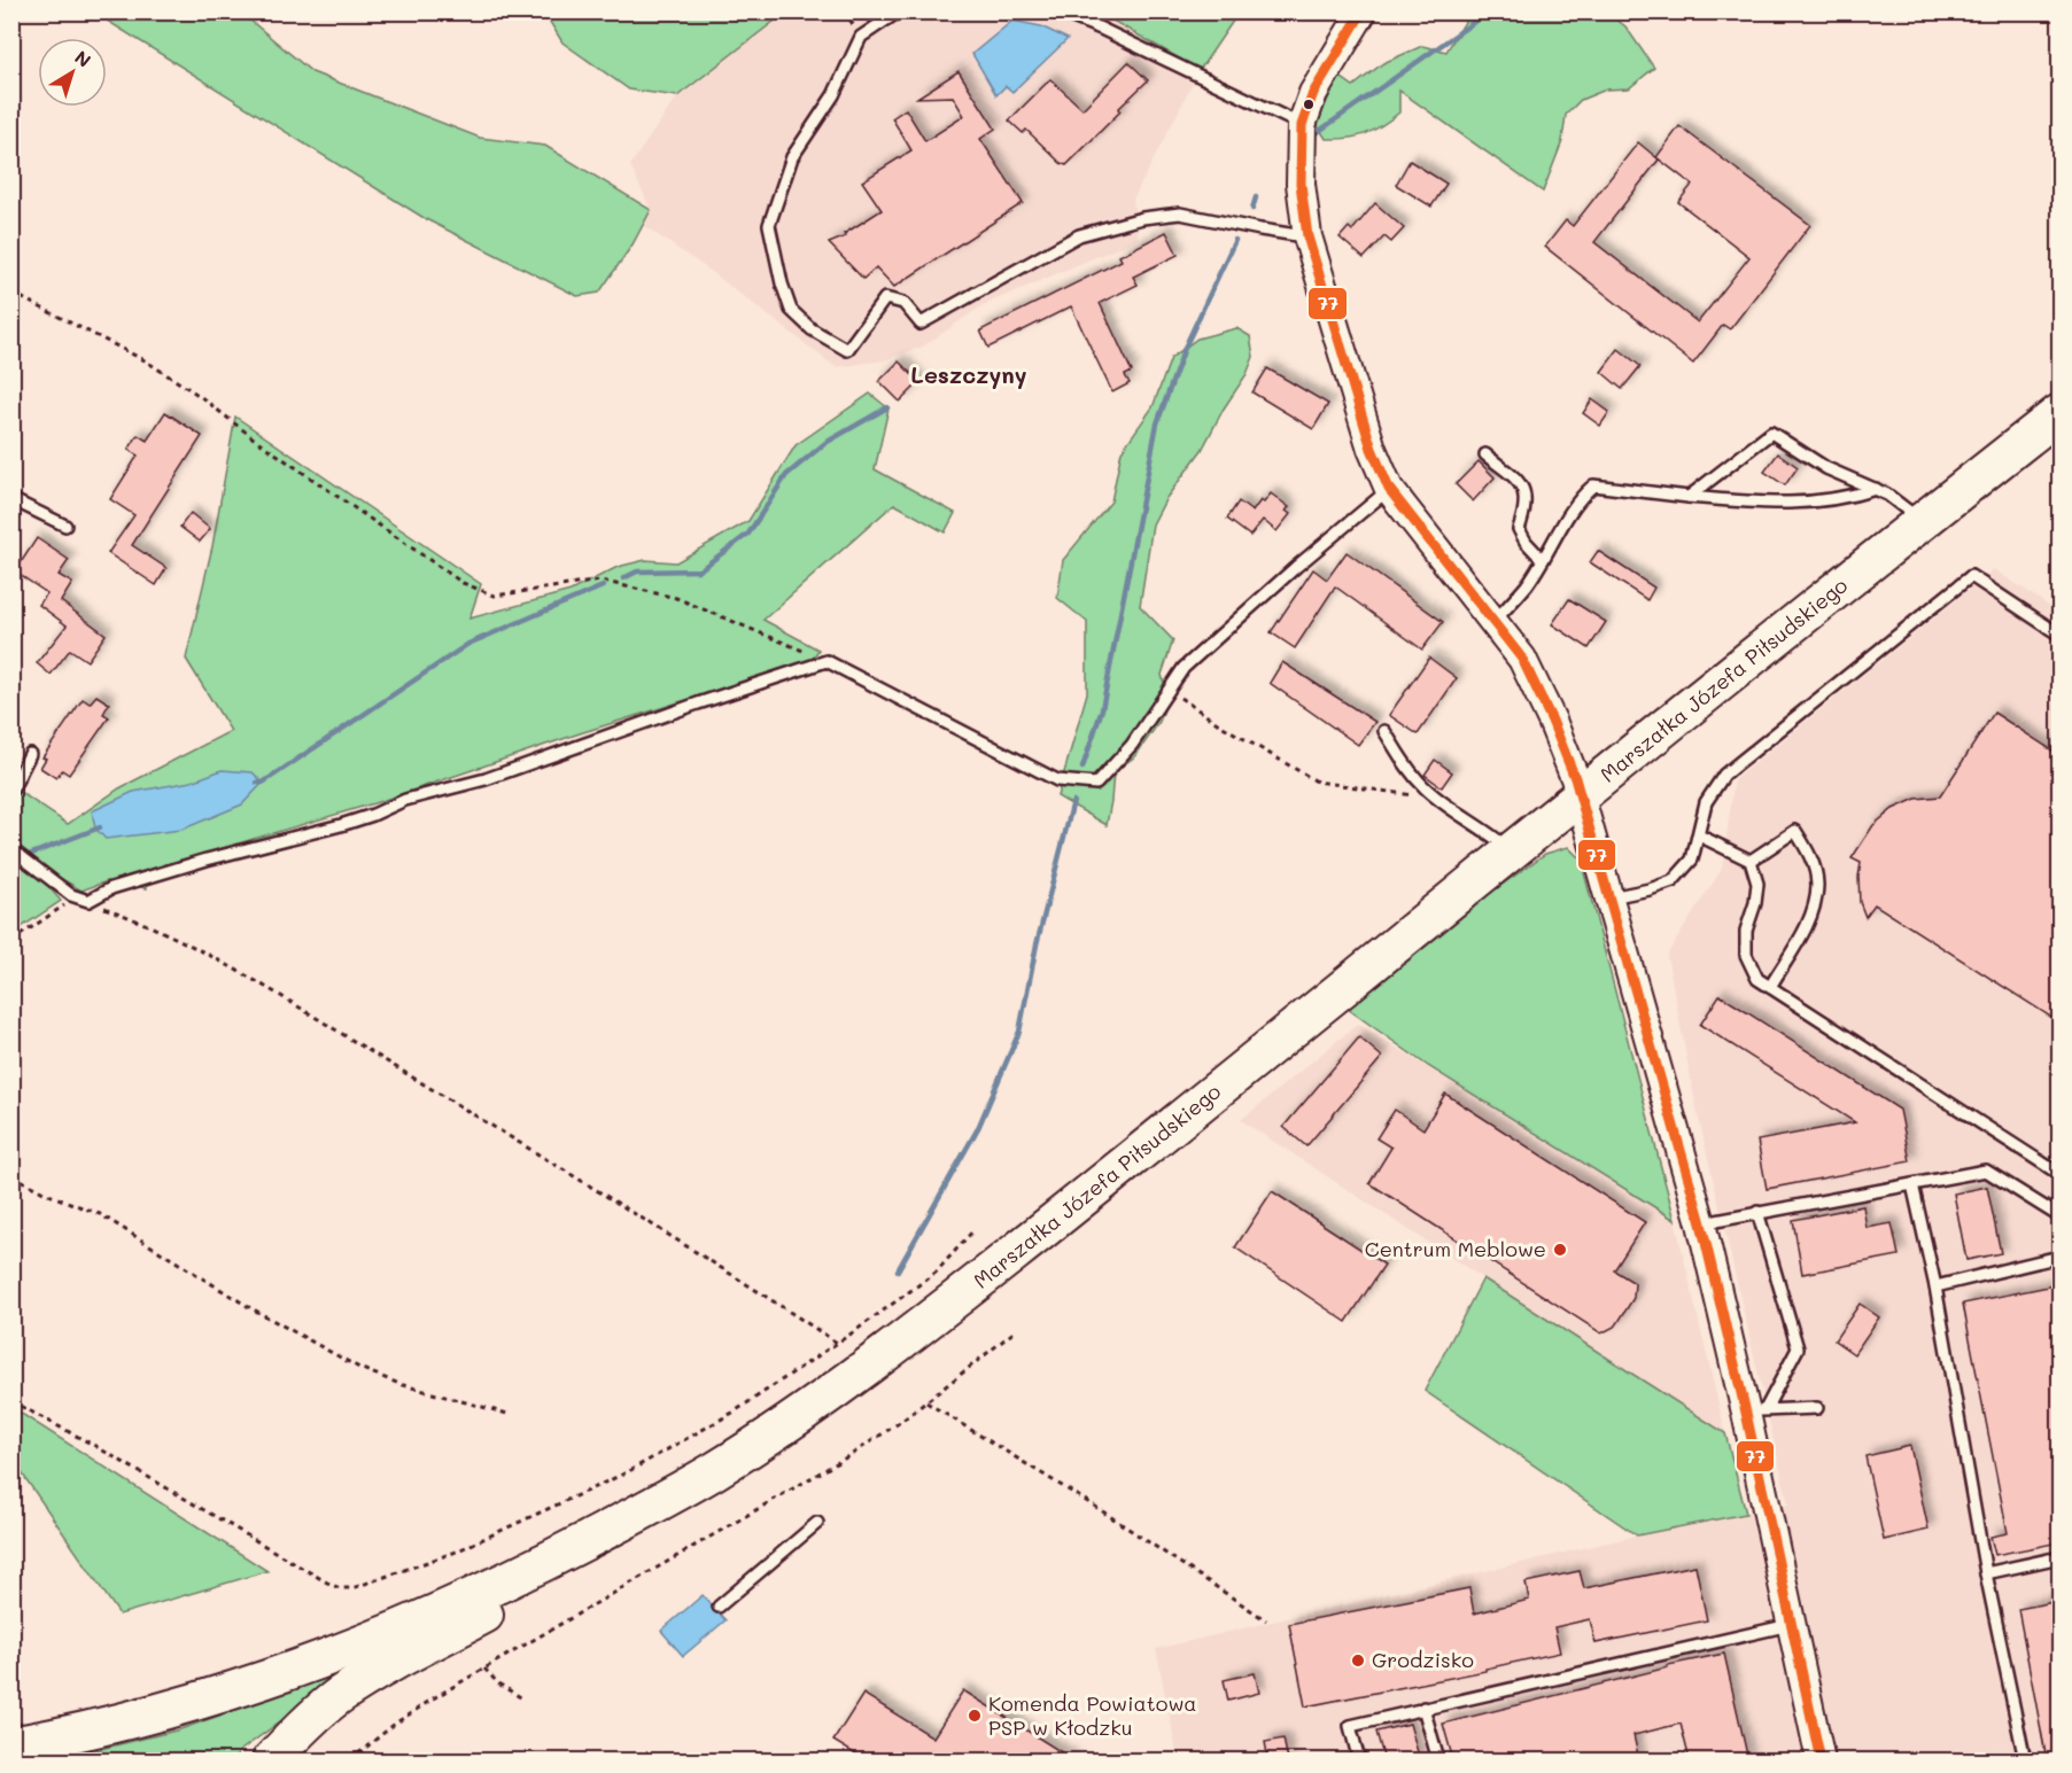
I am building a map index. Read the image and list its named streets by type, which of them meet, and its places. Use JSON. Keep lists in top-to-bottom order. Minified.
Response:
{"streets":{"highway":["Marszałka Józefa Piłsudskiego"]},"districts":["Leszczyny"],"places":["Centrum Meblowe","Grodzisko","Komenda Powiatowa PSP w Kłodzku"],"lines":["transit line 77"],"north":"top right"}
